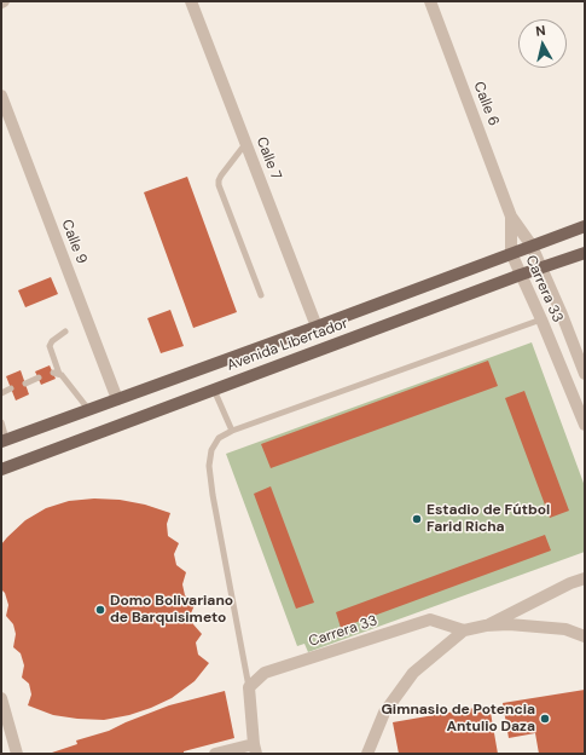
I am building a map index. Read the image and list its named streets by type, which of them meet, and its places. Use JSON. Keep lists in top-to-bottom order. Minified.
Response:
{"streets":{"main road":["Avenida Libertador"],"street":["Calle 6","Calle 7","Calle 9","Carrera 33"]},"crossings":[["Calle 6","Carrera 33"],["Calle 7","Avenida Libertador"],["Calle 9","Avenida Libertador"],["Carrera 33","Avenida Libertador"]],"places":["Estadio de Fútbol Farid Richa","Domo Bolivariano de Barquisimeto","Gimnasio de Potencia Antulio Daza"],"north":"top"}
